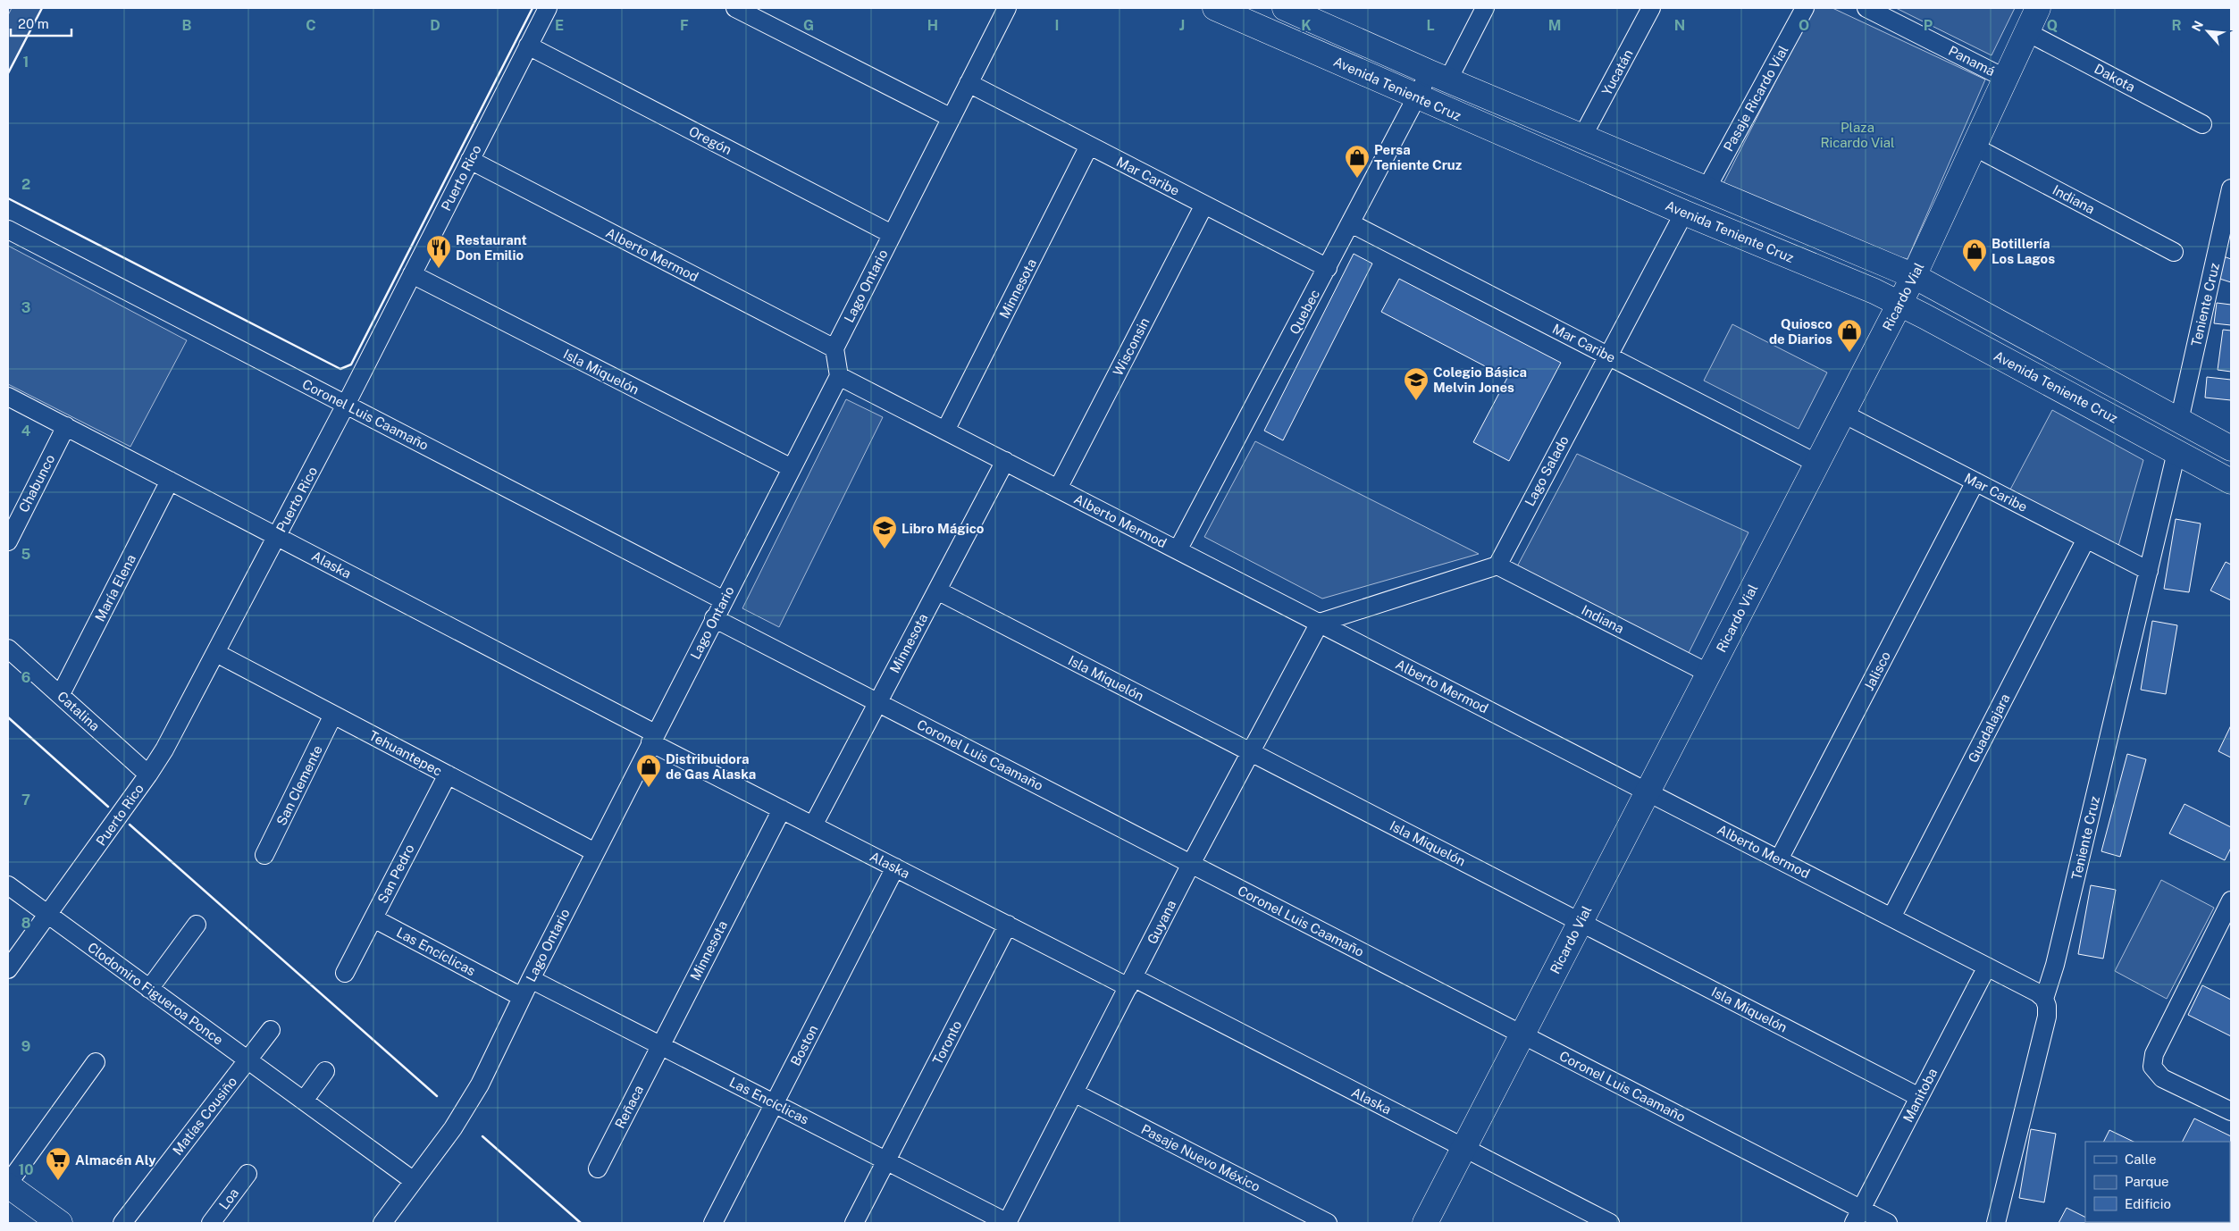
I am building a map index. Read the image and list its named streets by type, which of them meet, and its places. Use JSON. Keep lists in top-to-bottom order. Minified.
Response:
{"streets":{"main road":["Avenida Teniente Cruz","Ricardo Vial"],"street":["Panamá","Yucatán","Dakota","Pasaje Ricardo Vial","Oregón","Mar Caribe","Puerto Rico","Indiana","Alberto Mermod","Lago Ontario","Minnesota","Teniente Cruz","Quebec","Wisconsin","Isla Miquelón","Coronel Luis Caamaño","Lago Salado","Chabunco","Alaska","María Elena","Jalisco","Catalina","Guadalajara","Tehuantepec","San Clemente","San Pedro","Guyana","Las Encíclicas","Clodomiro Figueroa Ponce","Toronto","Boston","Manitoba","Reñaca","Matías Cousiño","Pasaje Nuevo México","Loa"]},"crossings":[["Panamá","Ricardo Vial"],["Yucatán","Avenida Teniente Cruz"],["Dakota","Ricardo Vial"],["Avenida Teniente Cruz","Pasaje Ricardo Vial"],["Avenida Teniente Cruz","Ricardo Vial"],["Avenida Teniente Cruz","Teniente Cruz"],["Avenida Teniente Cruz","Quebec"],["Avenida Teniente Cruz","Lago Salado"],["Oregón","Puerto Rico"],["Oregón","Lago Ontario"],["Mar Caribe","Lago Ontario"],["Mar Caribe","Minnesota"],["Mar Caribe","Ricardo Vial"],["Mar Caribe","Teniente Cruz"],["Mar Caribe","Quebec"],["Mar Caribe","Wisconsin"],["Mar Caribe","Lago Salado"],["Mar Caribe","Jalisco"],["Mar Caribe","Guadalajara"],["Puerto Rico","Alberto Mermod"],["Puerto Rico","Isla Miquelón"],["Puerto Rico","Coronel Luis Caamaño"],["Puerto Rico","Alaska"],["Puerto Rico","Catalina"],["Puerto Rico","Tehuantepec"],["Puerto Rico","Clodomiro Figueroa Ponce"],["Indiana","Ricardo Vial"],["Indiana","Lago Salado"],["Alberto Mermod","Lago Ontario"],["Alberto Mermod","Minnesota"],["Alberto Mermod","Ricardo Vial"],["Alberto Mermod","Teniente Cruz"],["Alberto Mermod","Quebec"],["Alberto Mermod","Wisconsin"],["Alberto Mermod","Jalisco"],["Alberto Mermod","Guadalajara"],["Alberto Mermod","Guyana"],["Alberto Mermod","Manitoba"],["Lago Ontario","Isla Miquelón"],["Lago Ontario","Coronel Luis Caamaño"],["Lago Ontario","Alaska"],["Lago Ontario","Tehuantepec"],["Lago Ontario","Las Encíclicas"],["Lago Ontario","Clodomiro Figueroa Ponce"],["Minnesota","Isla Miquelón"],["Minnesota","Coronel Luis Caamaño"],["Minnesota","Alaska"],["Minnesota","Las Encíclicas"],["Minnesota","Reñaca"],["Ricardo Vial","Isla Miquelón"],["Ricardo Vial","Coronel Luis Caamaño"],["Ricardo Vial","Alaska"],["Isla Miquelón","Guyana"],["Isla Miquelón","Manitoba"],["Coronel Luis Caamaño","Guyana"],["Coronel Luis Caamaño","Manitoba"],["Chabunco","Alaska"],["Alaska","María Elena"],["Alaska","Guyana"],["Alaska","Toronto"],["Alaska","Boston"],["María Elena","Catalina"],["Tehuantepec","San Clemente"],["Tehuantepec","San Pedro"],["San Pedro","Las Encíclicas"],["Guyana","Las Encíclicas"],["Guyana","Pasaje Nuevo México"],["Las Encíclicas","Toronto"],["Las Encíclicas","Boston"],["Las Encíclicas","Reñaca"],["Clodomiro Figueroa Ponce","Matías Cousiño"]],"parks":["Plaza Ricardo Vial"],"places":{"shop":["Persa Teniente Cruz","Botillería Los Lagos","Quiosco de Diarios","Distribuidora de Gas Alaska"],"restaurant":["Restaurant Don Emilio"],"school or university":["Colegio Básica Melvin Jones","Libro Mágico"],"supermarket":["Almacén Aly"]},"legend":["Calle","Parque","Edificio"],"scale_bar":"20 m","north":"top left","grid":{"columns":["B","C","D","E","F","G","H","I","J","K","L","M","N","O","P","Q","R"],"rows":["1","2","3","4","5","6","7","8","9","10"]}}
